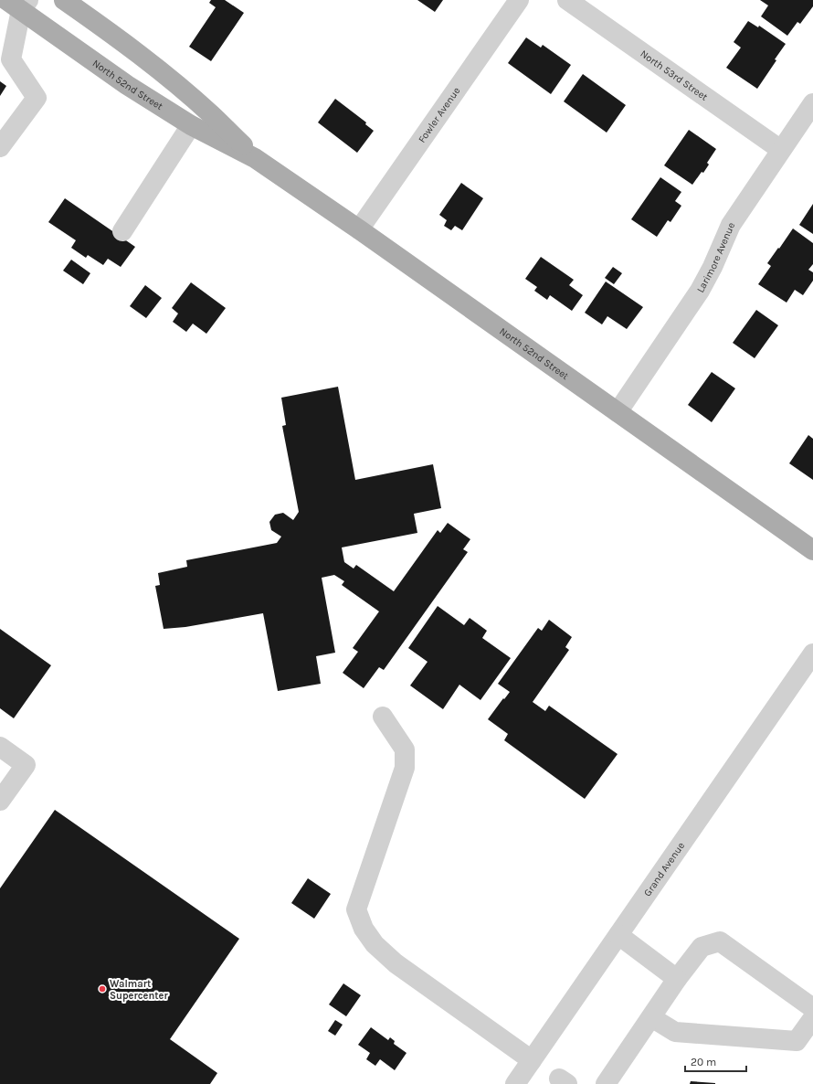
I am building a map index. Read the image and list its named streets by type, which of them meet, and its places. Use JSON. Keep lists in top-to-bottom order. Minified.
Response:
{"streets":{"main road":["North 52nd Street"],"street":["North 53rd Street","Fowler Avenue","Larimore Avenue","Grand Avenue"]},"crossings":[["North 53rd Street","Larimore Avenue"],["North 52nd Street","Fowler Avenue"],["North 52nd Street","Larimore Avenue"]],"places":["Walmart Supercenter"],"scale_bar":"20 m"}
